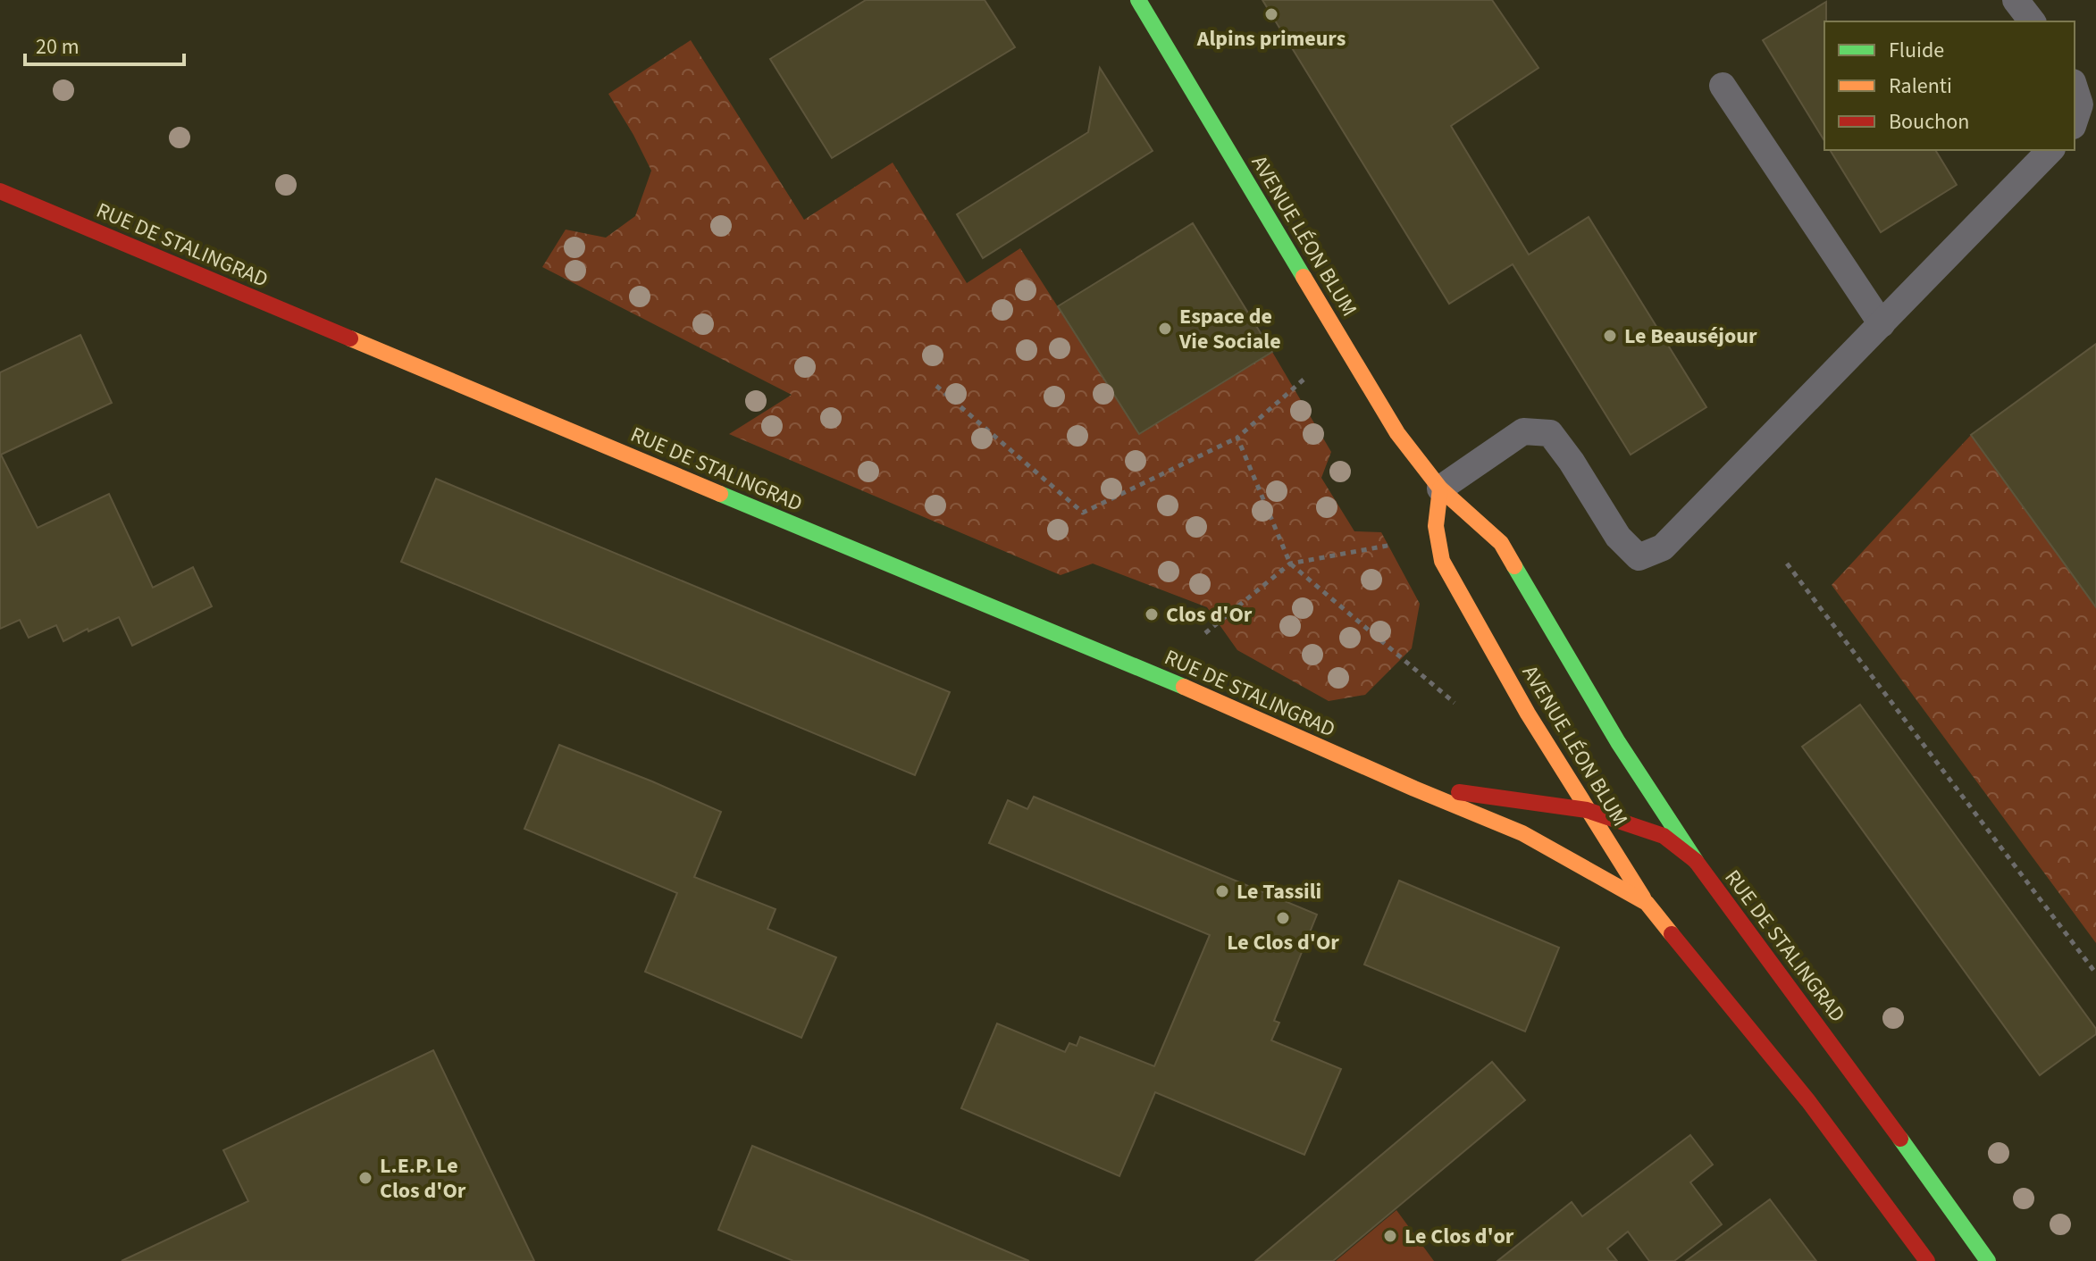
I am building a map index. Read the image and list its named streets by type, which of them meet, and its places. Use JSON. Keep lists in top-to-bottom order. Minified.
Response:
{"streets":{"street":["AVENUE LÉON BLUM","RUE DE STALINGRAD"]},"crossings":[["AVENUE LÉON BLUM","RUE DE STALINGRAD"]],"places":["Alpins primeurs","Espace de Vie Sociale","Le Beauséjour","Clos d'Or","Le Tassili","Le Clos d'Or","L.E.P. Le Clos d'Or","Le Clos d'or"],"legend":["Fluide","Ralenti","Bouchon"],"scale_bar":"20 m"}
